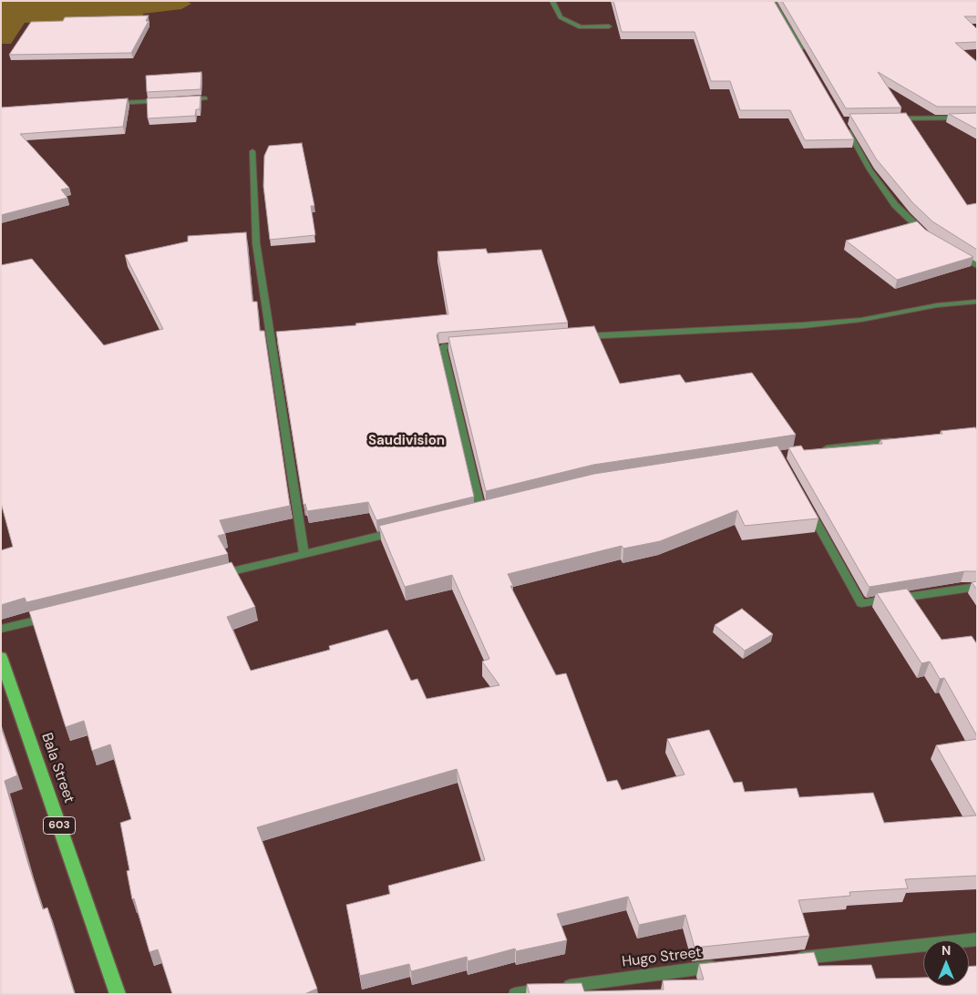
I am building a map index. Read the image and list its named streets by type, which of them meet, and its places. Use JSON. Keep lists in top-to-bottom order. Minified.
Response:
{"streets":{"main road":["Bala Street","603"],"street":["Hugo Street"]},"districts":["Saudivision"],"north":"top"}
